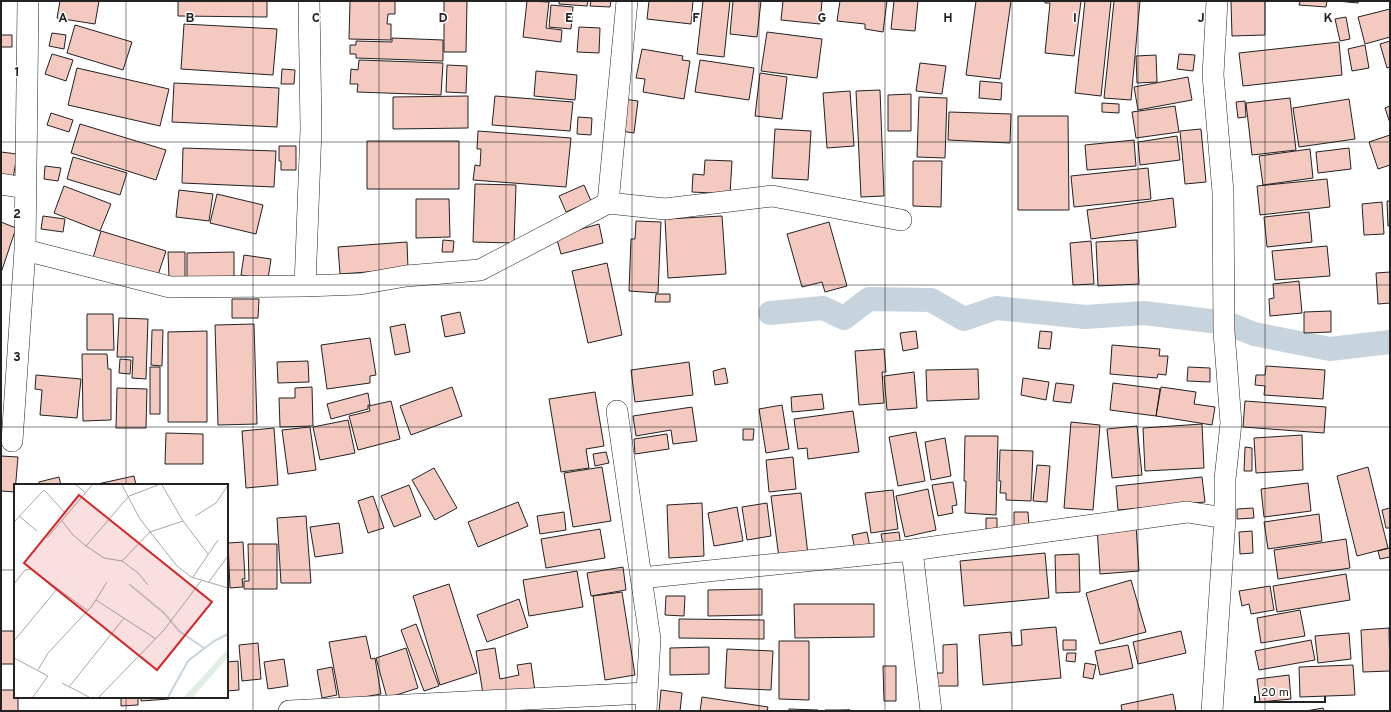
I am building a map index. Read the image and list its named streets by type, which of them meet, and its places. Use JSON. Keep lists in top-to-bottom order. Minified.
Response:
{"scale_bar":"20 m","grid":{"columns":["A","B","C","D","E","F","G","H","I","J","K"],"rows":["1","2","3"]}}
